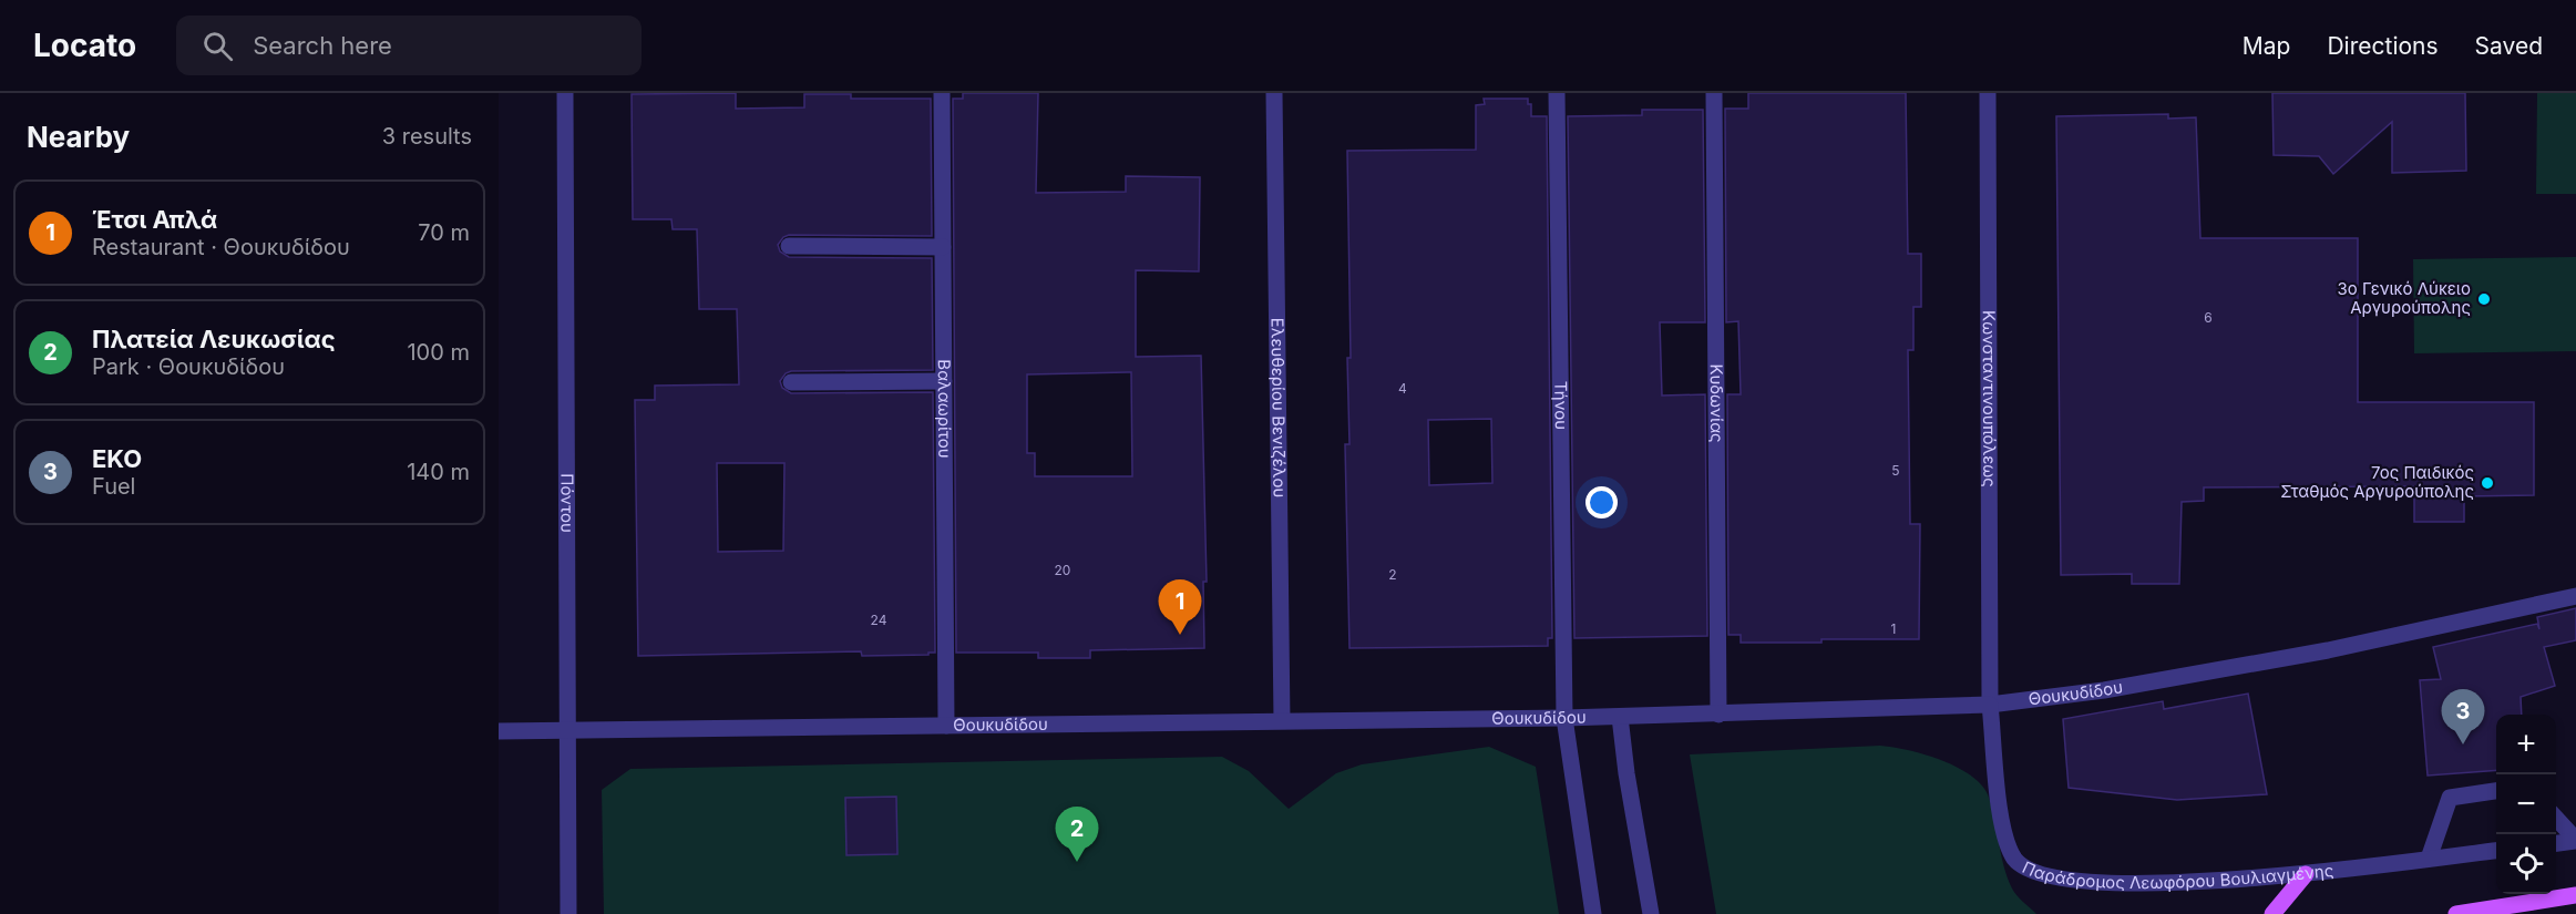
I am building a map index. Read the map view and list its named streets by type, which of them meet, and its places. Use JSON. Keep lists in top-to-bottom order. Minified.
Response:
{"streets":{"street":["Κωνσταντινουπόλεως","Κυδωνίας","Τήνου","Ελευθερίου Βενιζέλου","Βαλαωρίτου","Πόντου","Θουκυδίδου","Παράδρομος Λεωφόρου Βουλιαγμένης"]},"crossings":[["Κωνσταντινουπόλεως","Θουκυδίδου"],["Κωνσταντινουπόλεως","Παράδρομος Λεωφόρου Βουλιαγμένης"],["Κυδωνίας","Θουκυδίδου"],["Τήνου","Θουκυδίδου"],["Ελευθερίου Βενιζέλου","Θουκυδίδου"],["Βαλαωρίτου","Θουκυδίδου"],["Πόντου","Θουκυδίδου"],["Θουκυδίδου","Παράδρομος Λεωφόρου Βουλιαγμένης"]],"places":["3ο Γενικό Λύκειο Αργυρούπολης","7ος Παιδικός Σταθμός Αργυρούπολης"],"house_numbers":["6","4","5","20","2","24","1"],"page":{"header":"Locato","search":"Search here","nav":["Map","Directions","Saved"],"heading":["Nearby","3 results"],"list":[{"mark":"1","name":"Έτσι Απλά","note":"Restaurant · Θουκυδίδου","value":"70 m"},{"mark":"2","name":"Πλατεία Λευκωσίας","note":"Park · Θουκυδίδου","value":"100 m"},{"mark":"3","name":"EKO","note":"Fuel","value":"140 m"}],"pins":["1","3","2"],"map_buttons":["+","−"]}}
